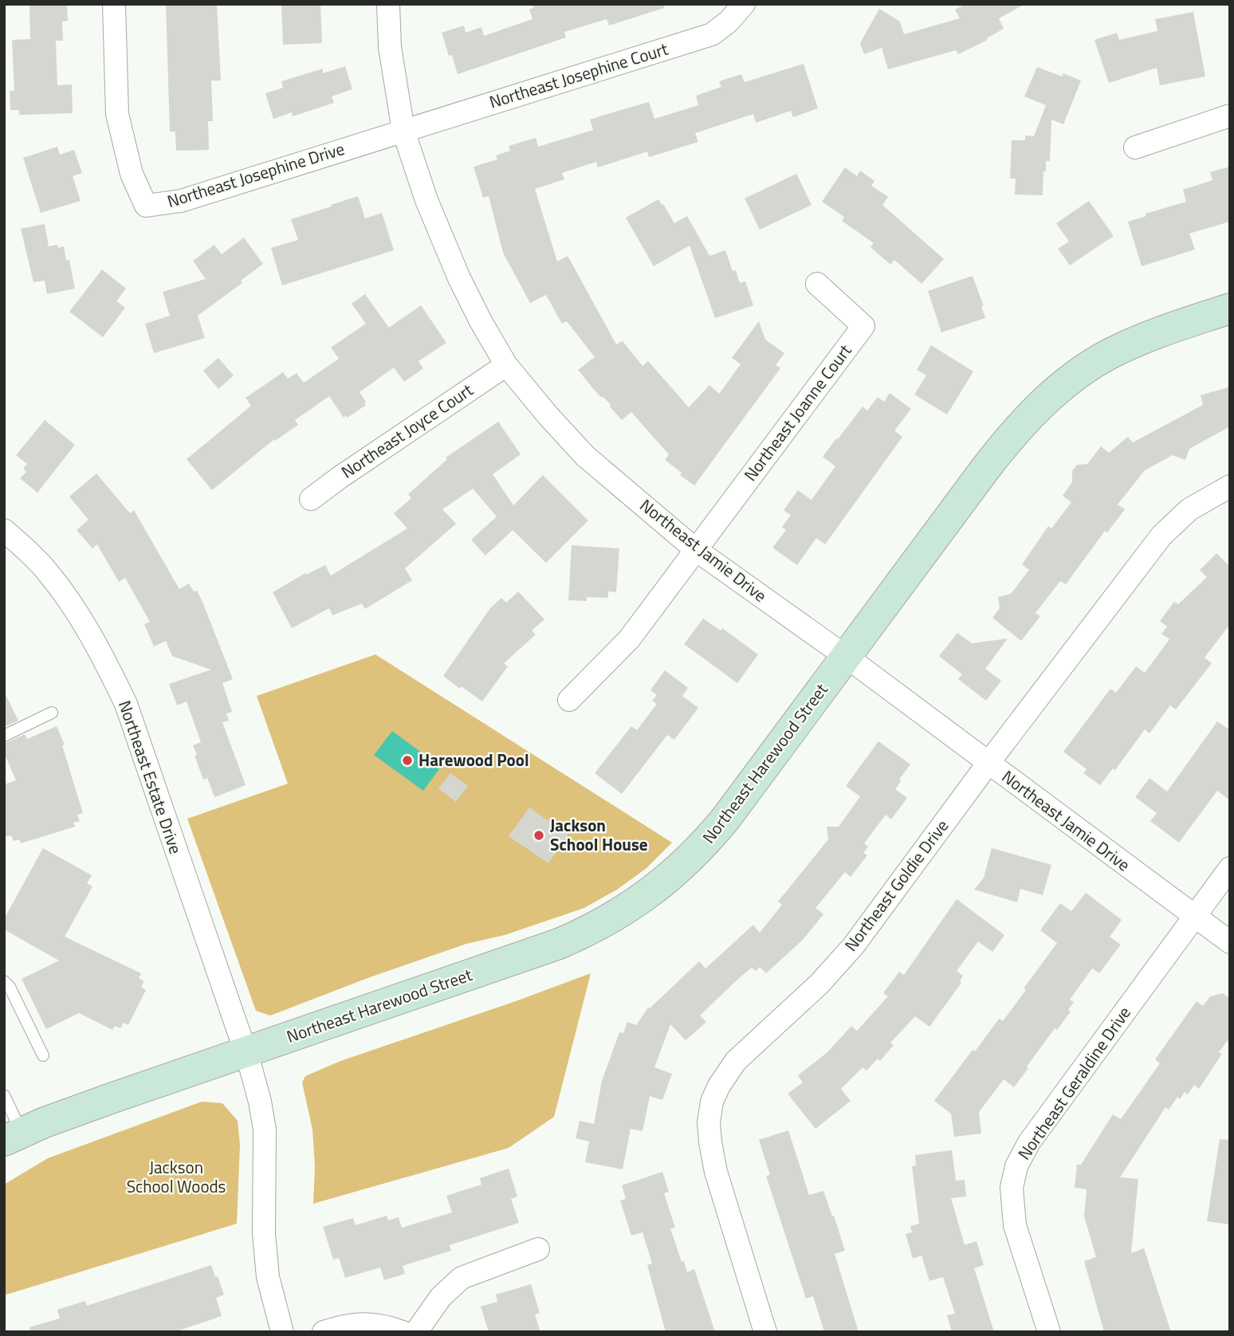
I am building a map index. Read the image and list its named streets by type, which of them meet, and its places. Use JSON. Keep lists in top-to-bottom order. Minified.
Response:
{"streets":{"street":["Northeast Josephine Court","Northeast Josephine Drive","Northeast Joanne Court","Northeast Joyce Court","Northeast Jamie Drive","Northeast Harewood Street","Northeast Estate Drive","Northeast Goldie Drive","Northeast Geraldine Drive"]},"crossings":[["Northeast Josephine Court","Northeast Josephine Drive"],["Northeast Josephine Court","Northeast Jamie Drive"],["Northeast Josephine Drive","Northeast Jamie Drive"],["Northeast Joanne Court","Northeast Jamie Drive"],["Northeast Joyce Court","Northeast Jamie Drive"],["Northeast Jamie Drive","Northeast Harewood Street"],["Northeast Jamie Drive","Northeast Goldie Drive"],["Northeast Jamie Drive","Northeast Geraldine Drive"],["Northeast Harewood Street","Northeast Estate Drive"]],"parks":["Jackson School Woods"],"places":["Harewood Pool","Jackson School House"]}
